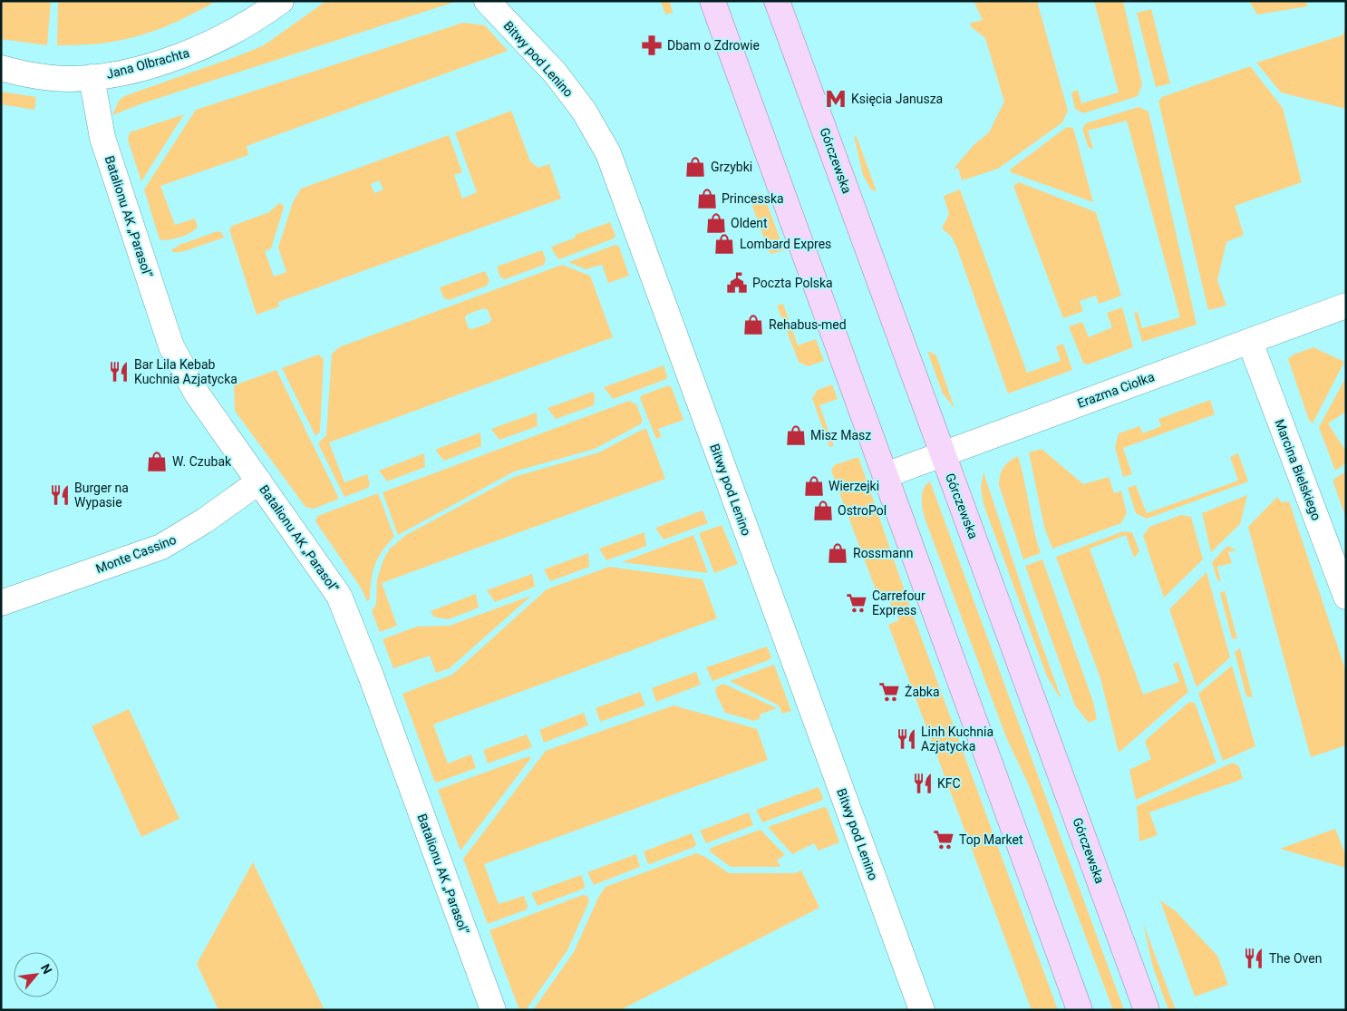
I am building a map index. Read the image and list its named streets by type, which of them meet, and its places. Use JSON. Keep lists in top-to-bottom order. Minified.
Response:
{"streets":{"main road":["Górczewska"],"street":["Bitwy pod Lenino","Jana Olbrachta","Batalionu AK „Parasol”","Erazma Ciołka","Marcina Bielskiego","Monte Cassino"]},"crossings":[["Jana Olbrachta","Batalionu AK „Parasol”"],["Górczewska","Erazma Ciołka"],["Batalionu AK „Parasol”","Monte Cassino"],["Erazma Ciołka","Marcina Bielskiego"]],"places":{"pharmacy":["Dbam o Zdrowie"],"metro station":["Księcia Janusza"],"shop":["Grzybki","Princesska","Oldent","Lombard Expres","Rehabus-med","Misz Masz","W. Czubak","Wierzejki","OstroPol","Rossmann"],"public building":["Poczta Polska"],"restaurant":["Bar Lila Kebab Kuchnia Azjatycka","Burger na Wypasie","Linh Kuchnia Azjatycka","KFC","The Oven"],"supermarket":["Carrefour Express","Żabka","Top Market"]},"north":"top right"}
